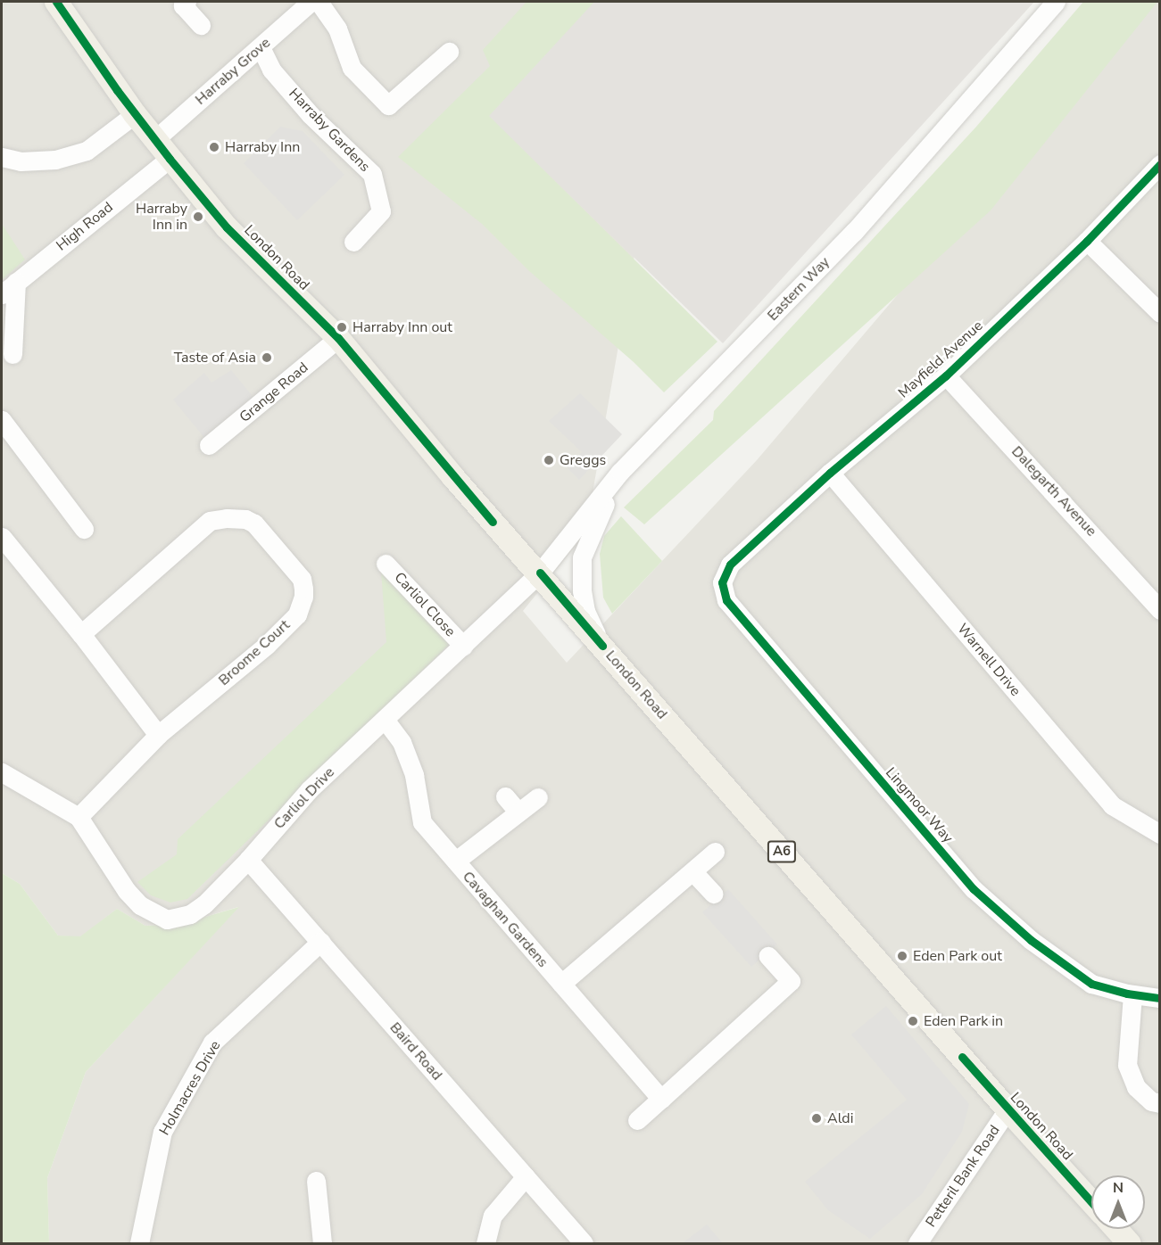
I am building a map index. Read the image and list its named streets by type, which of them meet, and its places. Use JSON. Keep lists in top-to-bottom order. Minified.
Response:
{"streets":{"main road":["London Road","A6"],"street":["Harraby Grove","Harraby Gardens","High Road","Eastern Way","Mayfield Avenue","Grange Road","Dalegarth Avenue","Carliol Close","Broome Court","Warnell Drive","Carliol Drive","Lingmoor Way","Cavaghan Gardens","Baird Road","Holmacres Drive","Petteril Bank Road"]},"crossings":[["Harraby Grove","Harraby Gardens"],["Harraby Grove","London Road"],["High Road","London Road"],["London Road","Eastern Way"],["London Road","Grange Road"],["London Road","Carliol Drive"],["London Road","Petteril Bank Road"],["Eastern Way","Carliol Drive"],["Mayfield Avenue","Dalegarth Avenue"],["Mayfield Avenue","Warnell Drive"],["Mayfield Avenue","Lingmoor Way"],["Carliol Close","Carliol Drive"],["Carliol Drive","Cavaghan Gardens"],["Carliol Drive","Baird Road"],["Baird Road","Holmacres Drive"]],"places":["Harraby Inn","Harraby Inn in","Harraby Inn out","Taste of Asia","Greggs","Eden Park out","Eden Park in","Aldi"],"north":"top"}
